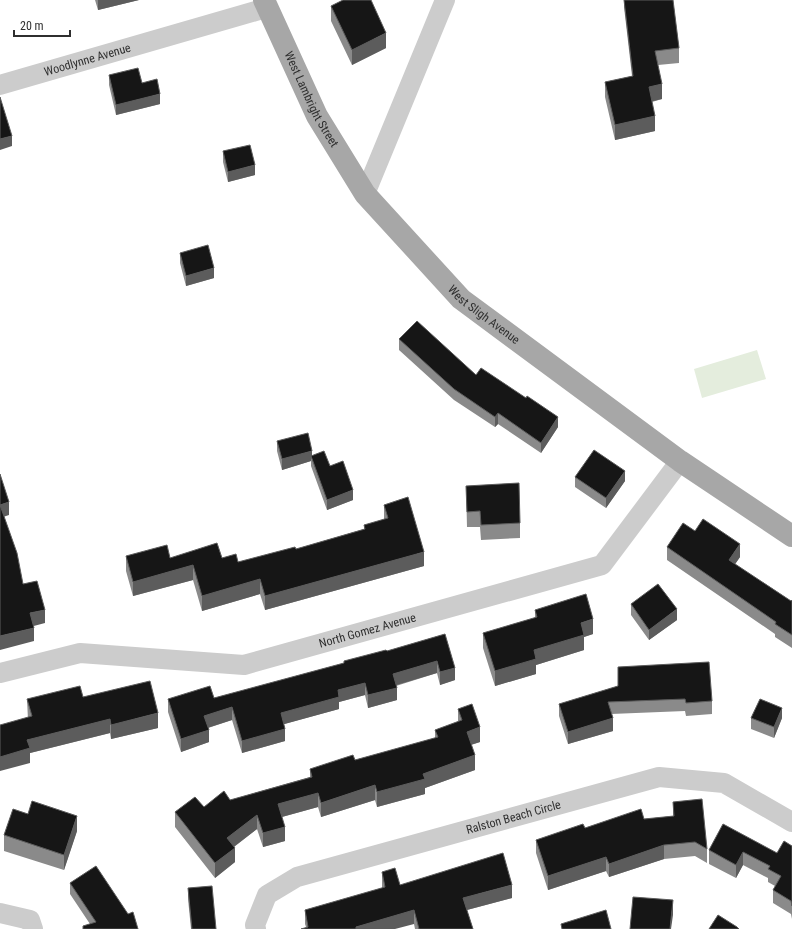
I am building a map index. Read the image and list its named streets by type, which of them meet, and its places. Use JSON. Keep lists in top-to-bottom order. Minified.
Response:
{"streets":{"main road":["West Lambright Street","West Sligh Avenue"],"street":["Woodlynne Avenue","North Gomez Avenue","Ralston Beach Circle"]},"crossings":[["Woodlynne Avenue","West Lambright Street"],["West Lambright Street","West Sligh Avenue"],["West Sligh Avenue","North Gomez Avenue"]],"scale_bar":"20 m"}
